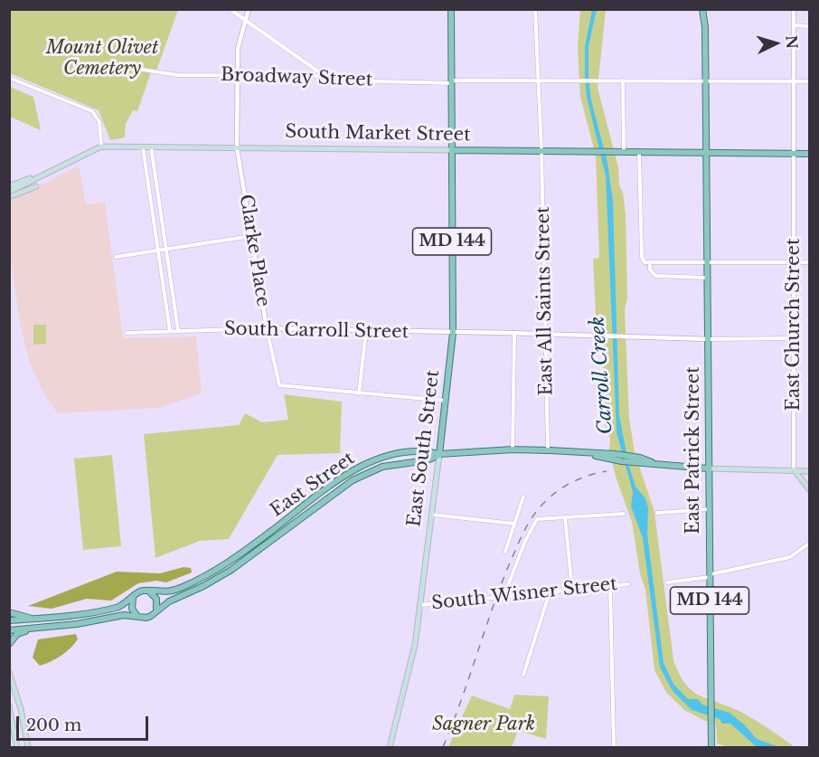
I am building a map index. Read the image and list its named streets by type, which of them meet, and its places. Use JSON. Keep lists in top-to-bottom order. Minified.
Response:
{"streets":{"main road":["South Market Street","MD 144","East South Street","East Patrick Street","East Street"],"street":["Broadway Street","Clarke Place","East All Saints Street","East Church Street","South Carroll Street","South Wisner Street"]},"crossings":[["Broadway Street","MD 144"],["Broadway Street","Clarke Place"],["Broadway Street","East All Saints Street"],["Broadway Street","East Church Street"],["South Market Street","MD 144"],["South Market Street","Clarke Place"],["South Market Street","East All Saints Street"],["South Market Street","East Church Street"],["South Market Street","East South Street"],["South Market Street","East Patrick Street"],["MD 144","East South Street"],["MD 144","East Patrick Street"],["Clarke Place","South Carroll Street"],["East All Saints Street","South Carroll Street"],["South Carroll Street","East South Street"],["South Carroll Street","East Patrick Street"],["East South Street","East Street"],["East South Street","South Wisner Street"]],"water":["Carroll Creek"],"parks":["Mount Olivet Cemetery","Sagner Park"],"scale_bar":"200 m","north":"right"}
